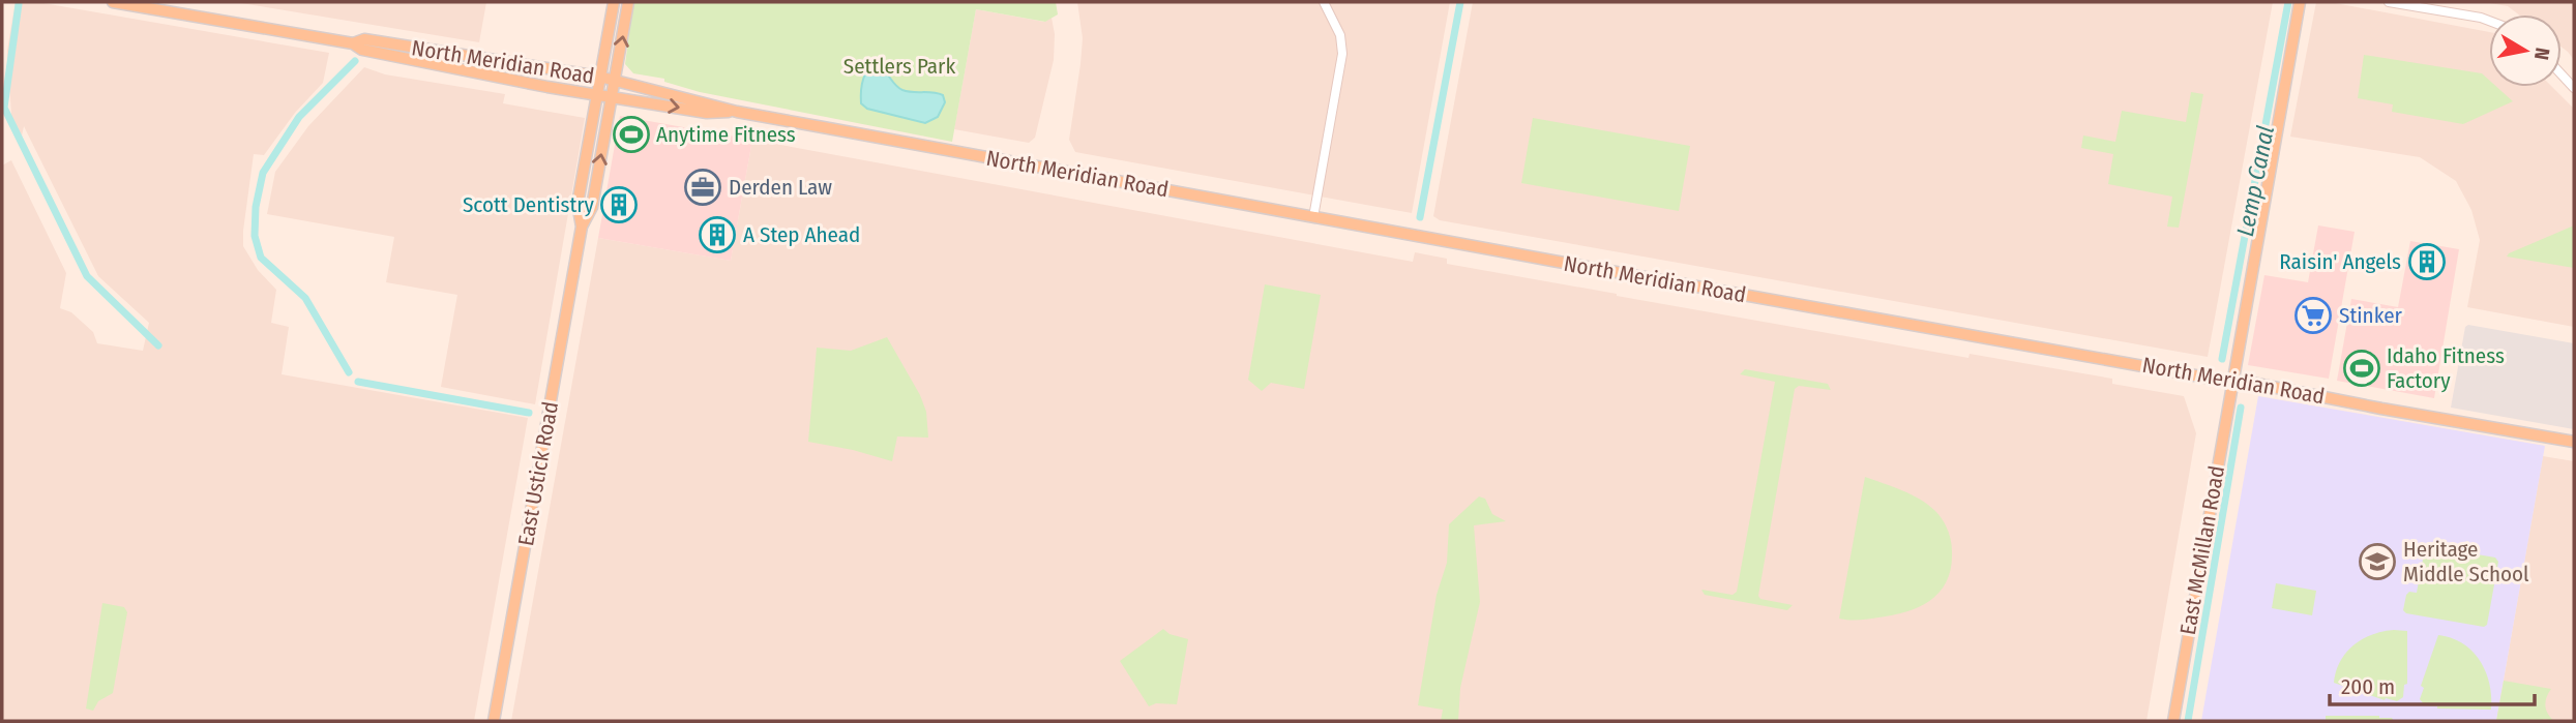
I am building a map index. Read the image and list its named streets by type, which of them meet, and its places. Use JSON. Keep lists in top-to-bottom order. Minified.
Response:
{"streets":{"main road":["North Meridian Road","East Ustick Road","East McMillan Road"]},"crossings":[["North Meridian Road","East Ustick Road"],["North Meridian Road","East McMillan Road"]],"water":["Lemp Canal"],"parks":["Settlers Park"],"places":{"sports":["Anytime Fitness","Idaho Fitness Factory"],"office":["Derden Law"],"building":["Scott Dentistry","A Step Ahead","Raisin' Angels"],"supermarket":["Stinker"],"school or university":["Heritage Middle School"]},"scale_bar":"200 m","north":"right"}
